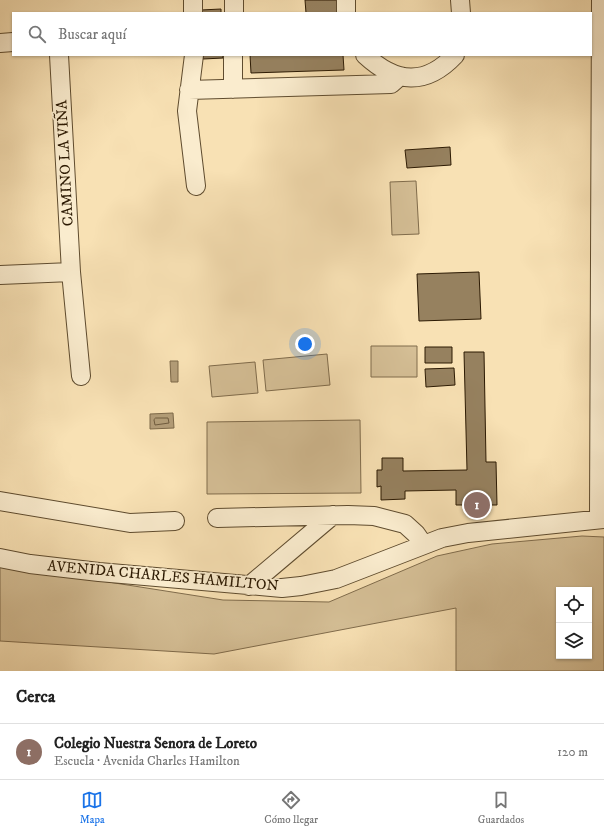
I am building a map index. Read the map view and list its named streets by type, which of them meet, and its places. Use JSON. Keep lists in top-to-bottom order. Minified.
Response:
{"streets":{"street":["CAMINO LA VIÑA","AVENIDA CHARLES HAMILTON"]},"page":{"search":"Buscar aquí","pins":"1","heading":"Cerca","list":[{"mark":"1","name":"Colegio Nuestra Senora de Loreto","note":"Escuela · Avenida Charles Hamilton","value":"120 m"}],"nav":["Mapa","Cómo llegar","Guardados"]}}
